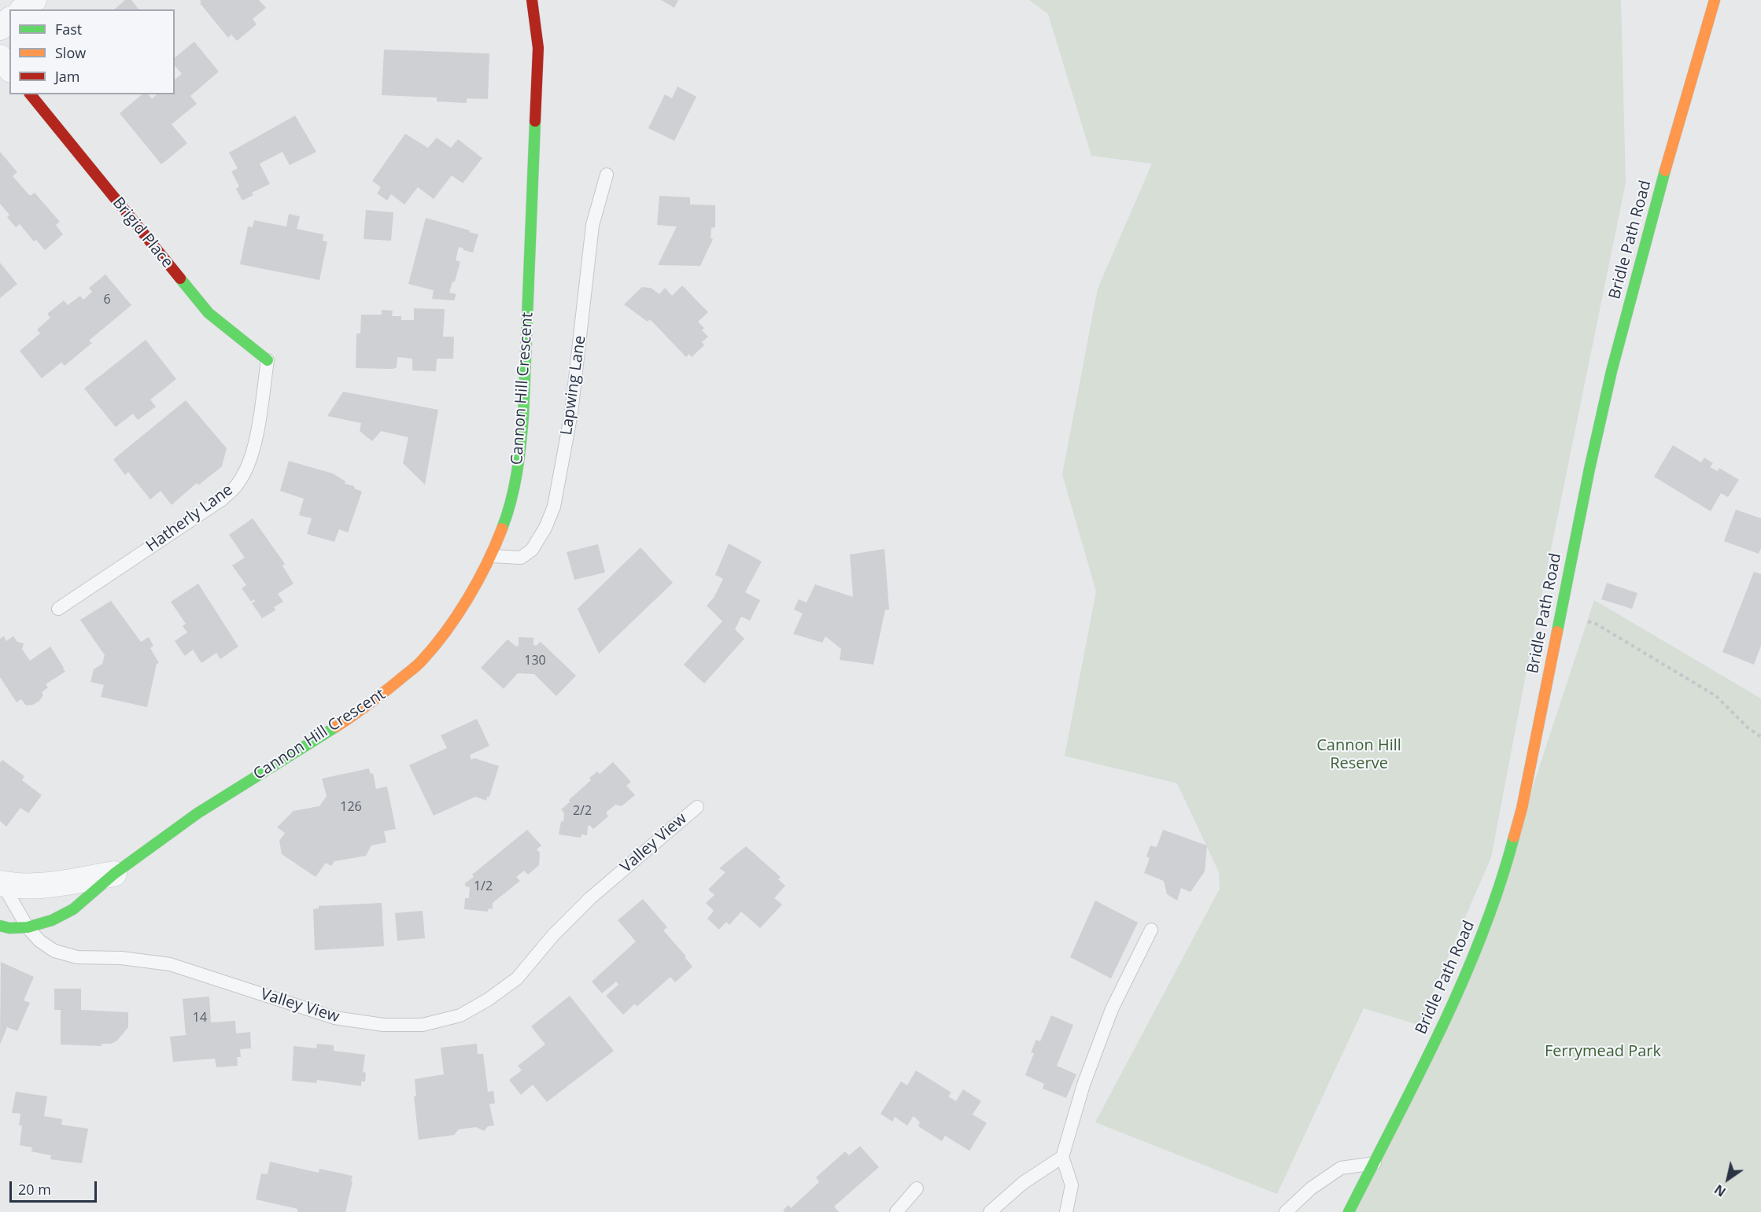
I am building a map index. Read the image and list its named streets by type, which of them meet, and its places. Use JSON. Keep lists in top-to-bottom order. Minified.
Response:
{"streets":{"street":["Brigid Place","Bridle Path Road","Cannon Hill Crescent"],"lane":["Lapwing Lane","Hatherly Lane","Valley View"]},"crossings":[["Brigid Place","Hatherly Lane"],["Lapwing Lane","Cannon Hill Crescent"],["Cannon Hill Crescent","Valley View"]],"parks":["Cannon Hill Reserve","Ferrymead Park"],"house_numbers":["6","130","126","2/2","1/2","14"],"legend":["Fast","Slow","Jam"],"scale_bar":"20 m","north":"bottom left"}
